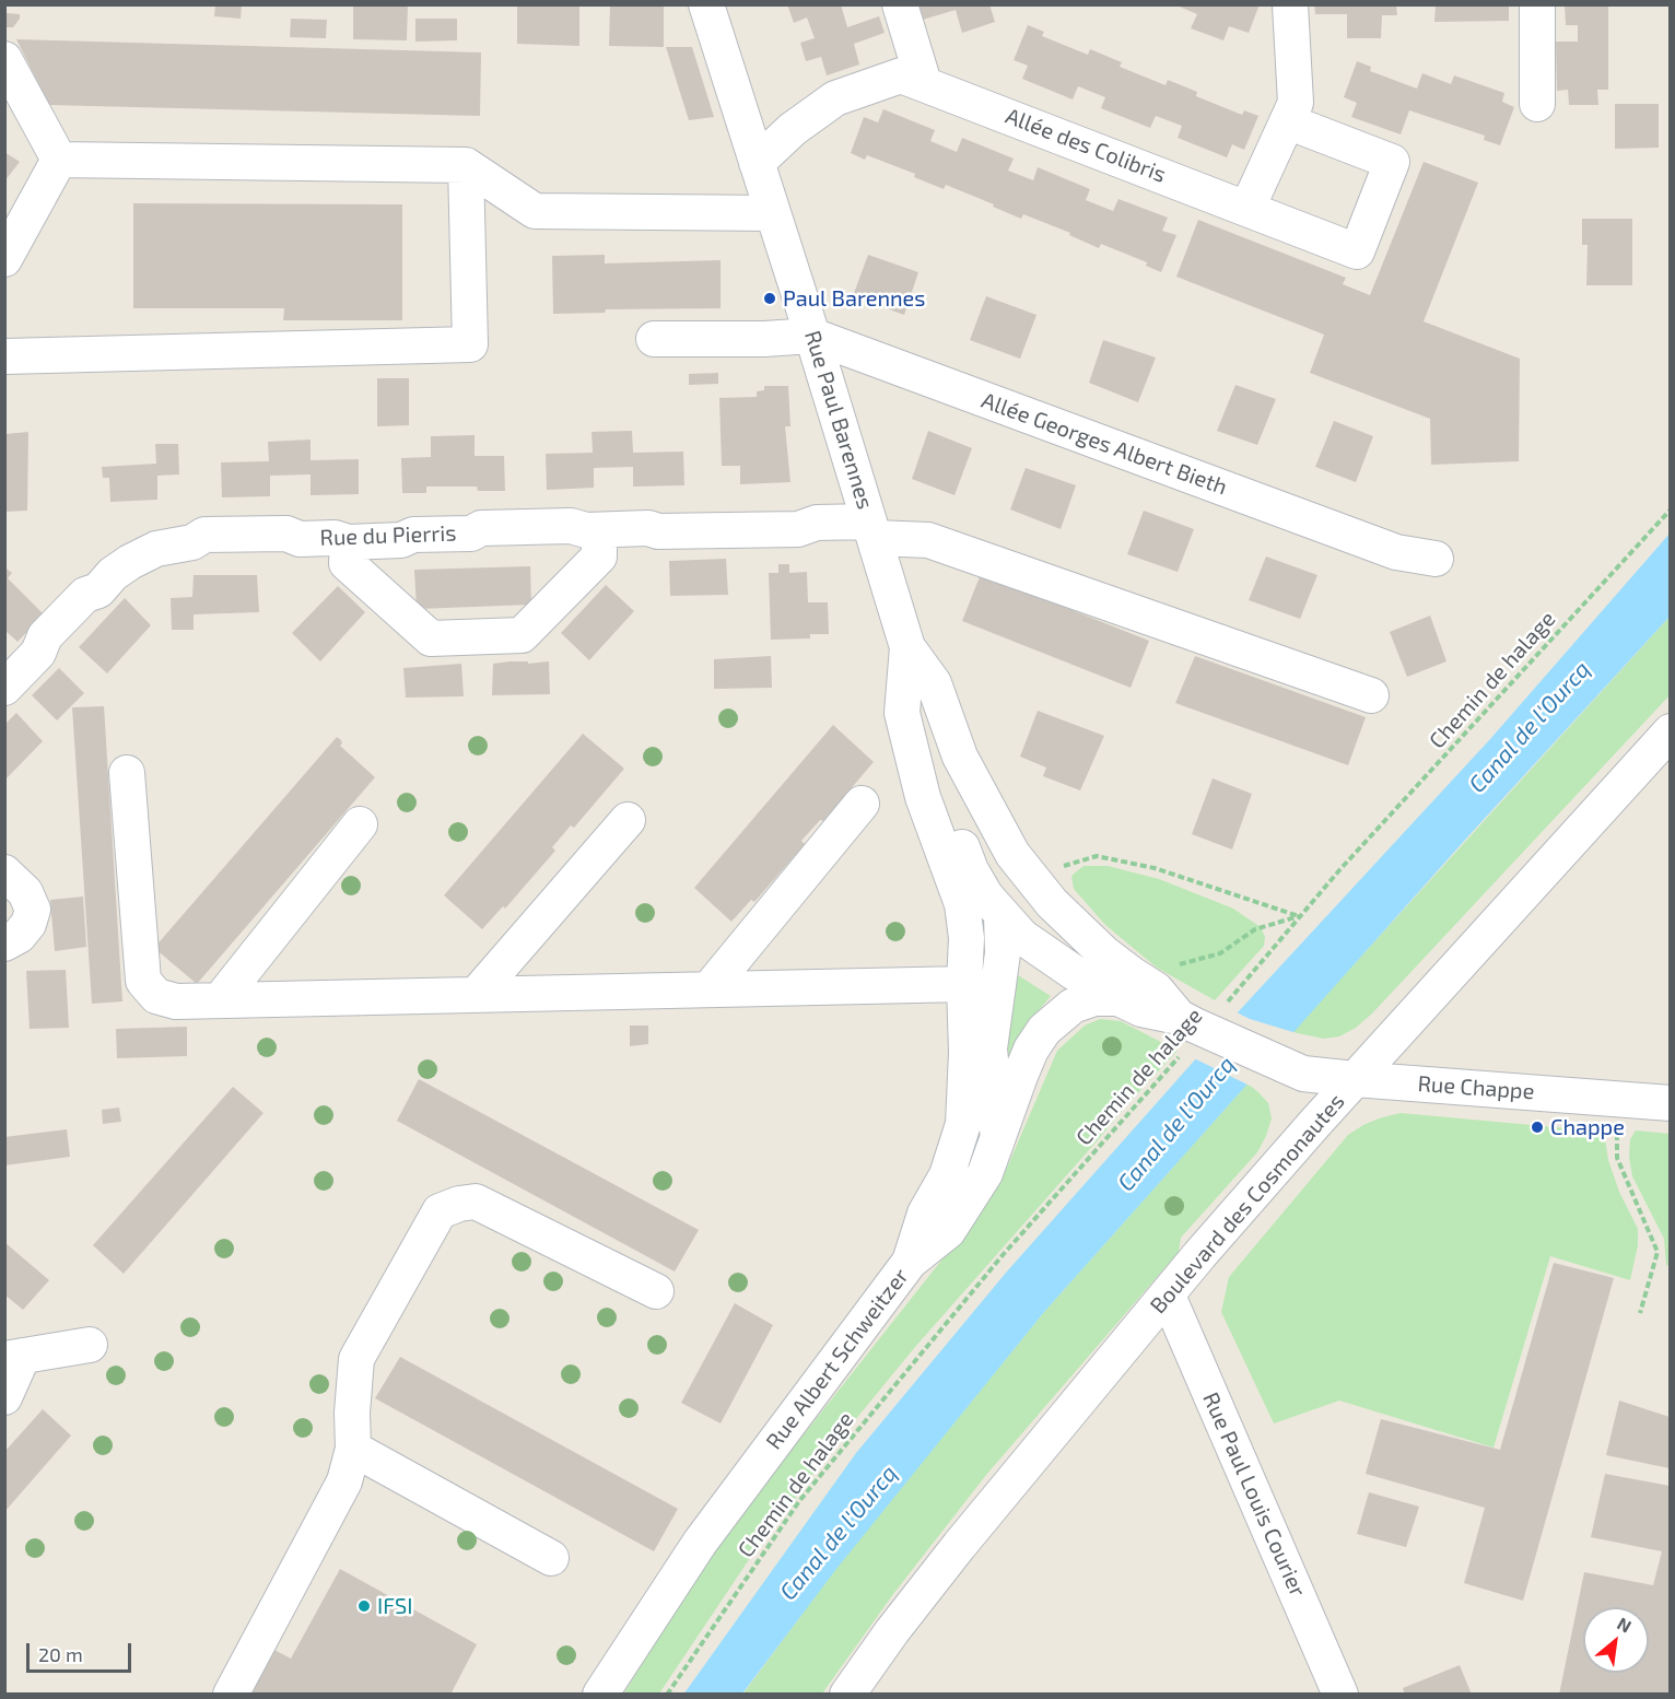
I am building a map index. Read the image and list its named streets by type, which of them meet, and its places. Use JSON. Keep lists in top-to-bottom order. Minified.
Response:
{"streets":{"street":["Allée des Colibris","Rue Paul Barennes","Allée Georges Albert Bieth","Rue du Pierris","Rue Chappe","Boulevard des Cosmonautes","Rue Albert Schweitzer","Rue Paul Louis Courier"],"path":["Chemin de halage"]},"crossings":[["Allée des Colibris","Rue Paul Barennes"],["Rue Paul Barennes","Allée Georges Albert Bieth"],["Rue Paul Barennes","Rue du Pierris"],["Rue Paul Barennes","Chemin de halage"],["Rue Paul Barennes","Rue Chappe"],["Rue Paul Barennes","Rue Albert Schweitzer"],["Chemin de halage","Rue Chappe"],["Rue Chappe","Boulevard des Cosmonautes"],["Boulevard des Cosmonautes","Rue Paul Louis Courier"]],"water":["Canal de l'Ourcq"],"places":["Paul Barennes","Chappe","IFSI"],"scale_bar":"20 m","north":"top right"}
